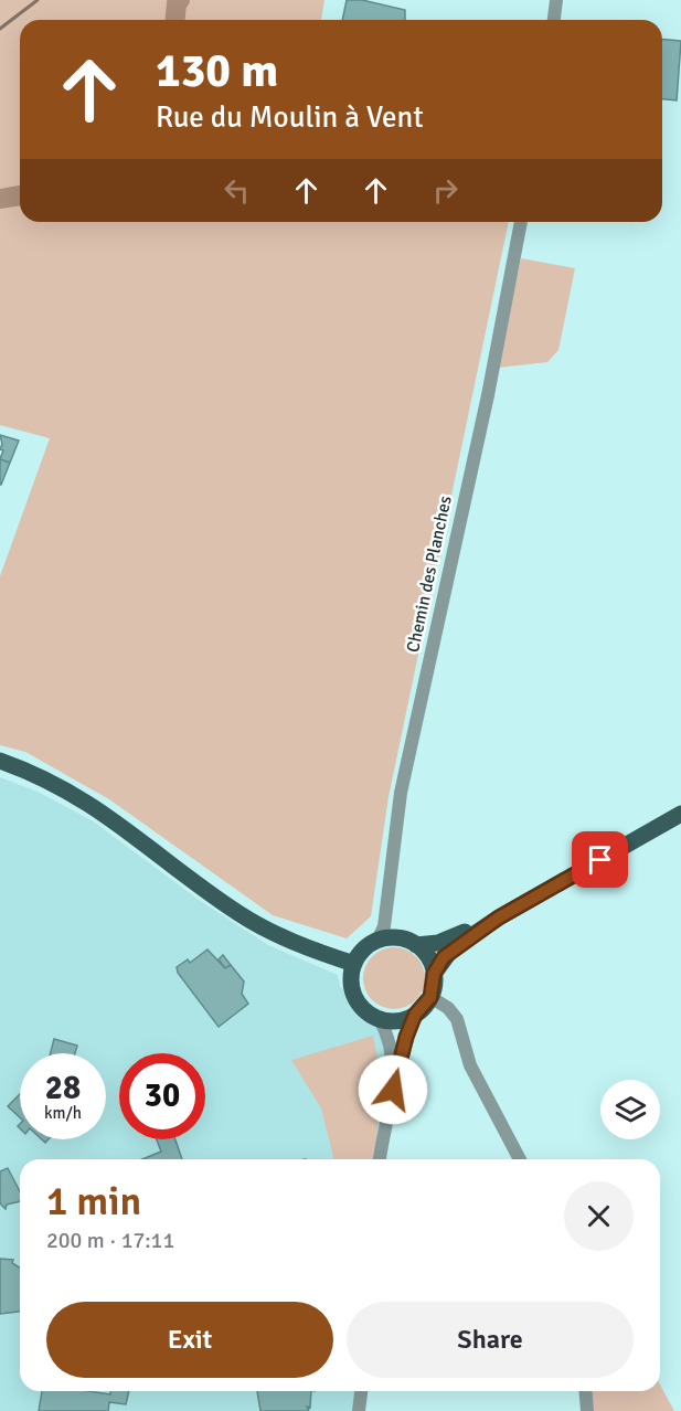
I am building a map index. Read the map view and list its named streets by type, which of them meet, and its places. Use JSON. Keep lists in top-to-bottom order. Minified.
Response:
{"streets":{"street":["Chemin des Planches"]},"page":{"turn":["130 m","Rue du Moulin à Vent"],"speed":"28 km/h","limit":"30","heading":["1 min","200 m · 17:11"],"buttons":["Exit","Share"]}}
